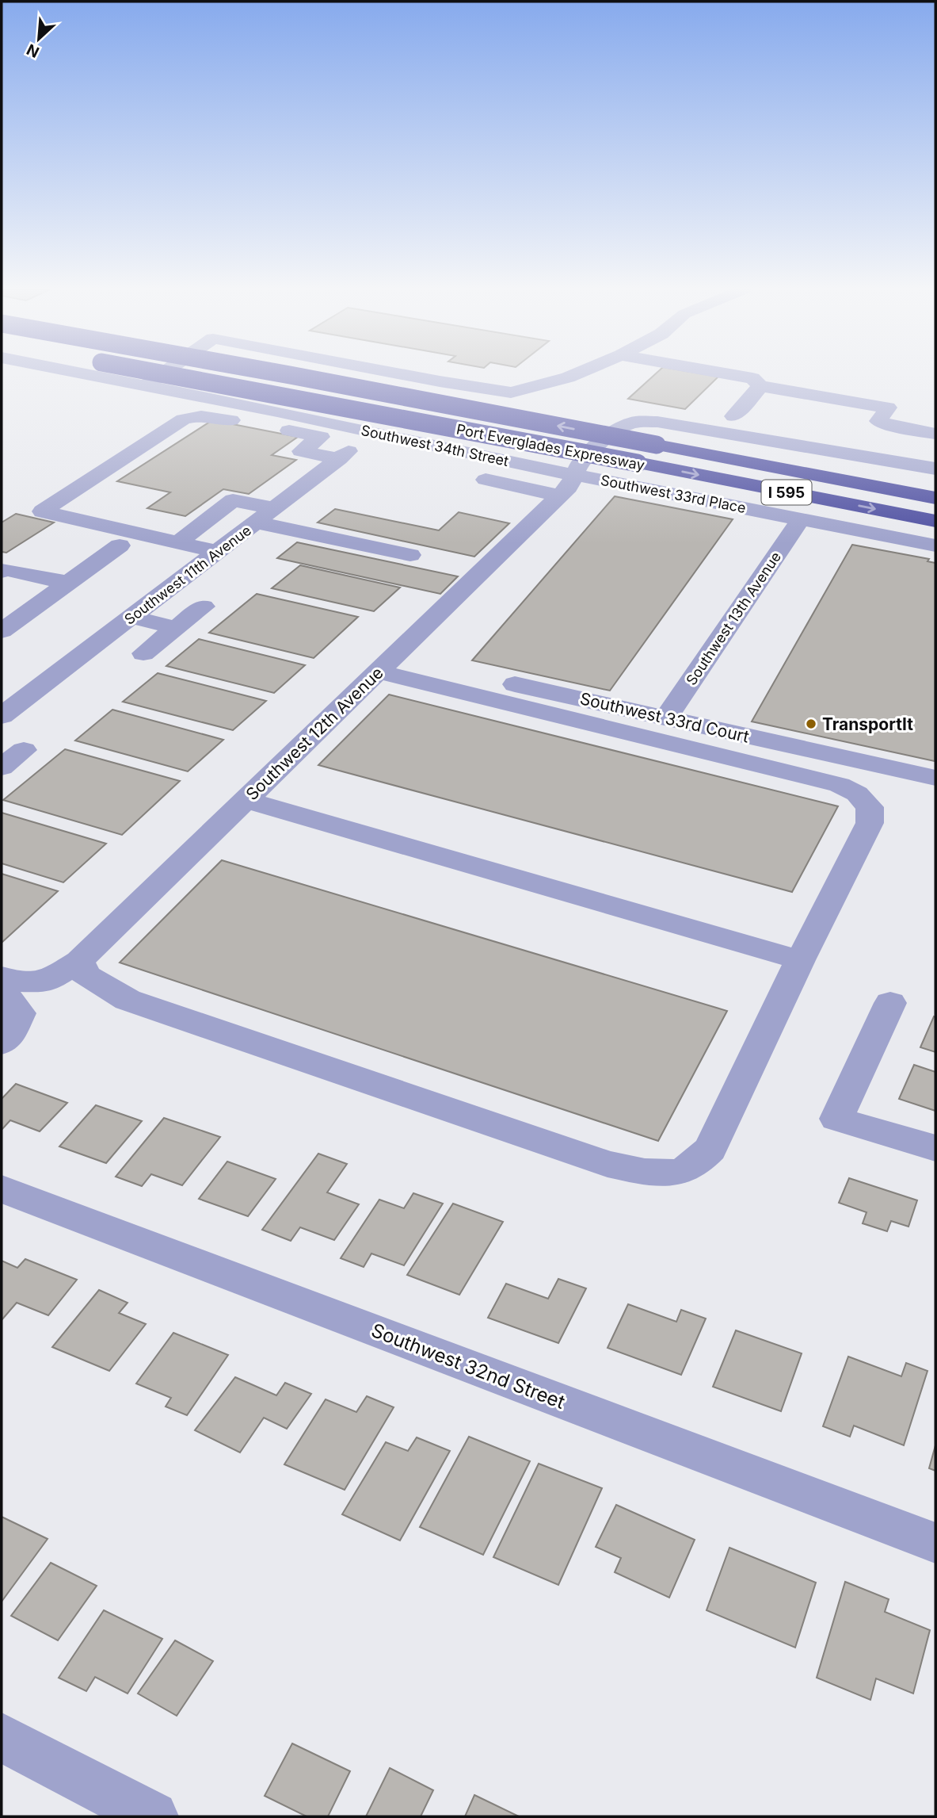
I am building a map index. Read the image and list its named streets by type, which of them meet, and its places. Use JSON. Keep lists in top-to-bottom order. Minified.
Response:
{"streets":{"highway":["Port Everglades Expressway","I 595"],"street":["Southwest 34th Street","Southwest 33rd Place","Southwest 11th Avenue","Southwest 13th Avenue","Southwest 33rd Court","Southwest 12th Avenue","Southwest 32nd Street"]},"crossings":[["Southwest 34th Street","Southwest 33rd Place"],["Southwest 34th Street","Southwest 11th Avenue"],["Southwest 34th Street","Southwest 12th Avenue"],["Southwest 33rd Place","Southwest 13th Avenue"],["Southwest 33rd Place","Southwest 12th Avenue"],["Southwest 13th Avenue","Southwest 33rd Court"],["Southwest 33rd Court","Southwest 12th Avenue"]],"places":["TransportIt"],"north":"bottom left"}
